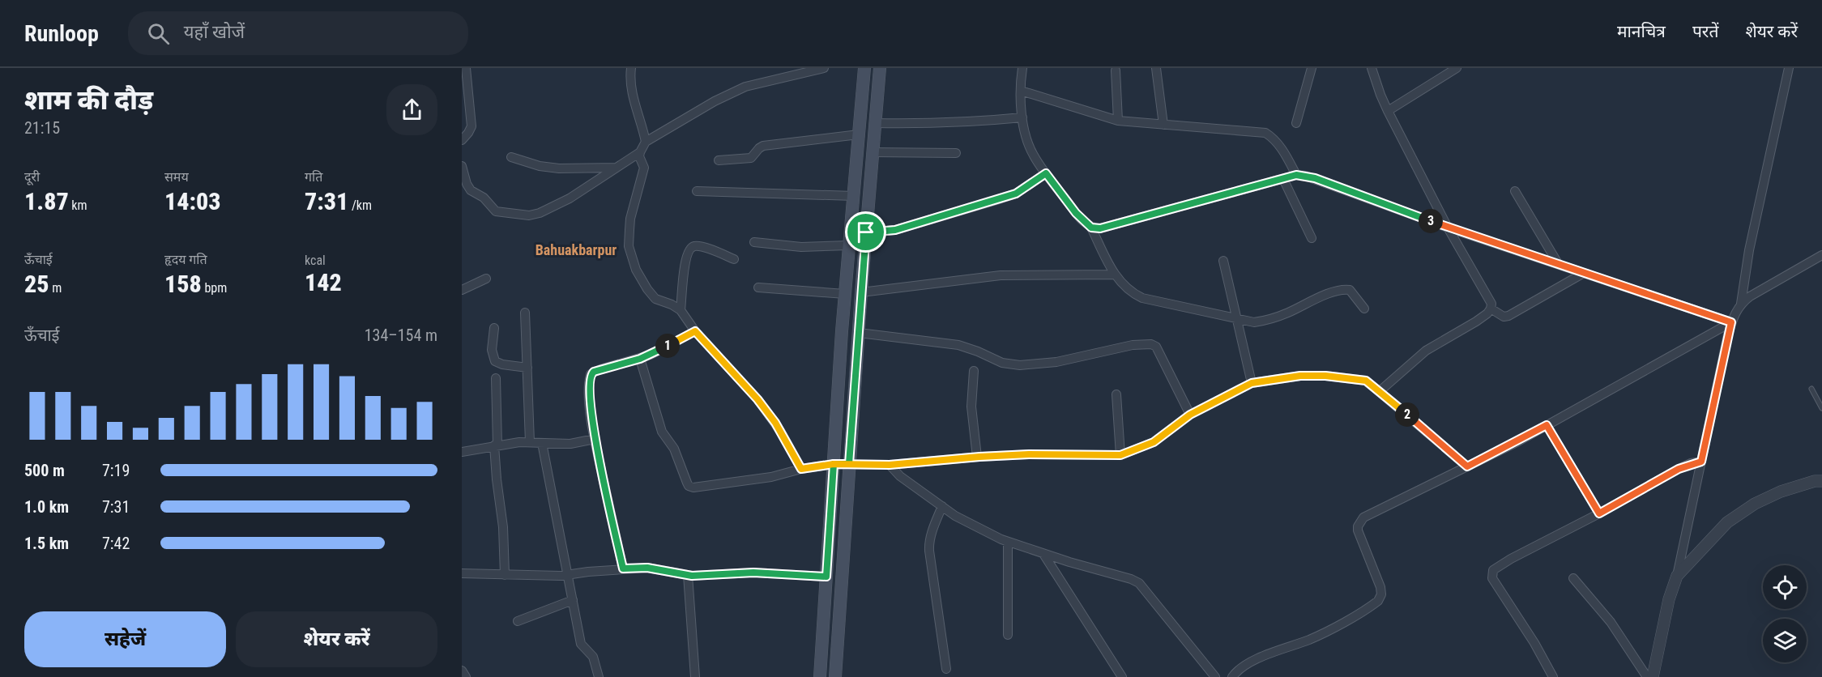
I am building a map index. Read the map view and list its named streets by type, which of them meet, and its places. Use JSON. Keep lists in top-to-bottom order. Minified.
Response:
{"districts":["Bahuakbarpur"],"page":{"header":"Runloop","search":"यहाँ खोजें","nav":["मानचित्र","परतें","शेयर करें"],"heading":["शाम की दौड़","21:15"],"stats":[["दूरी","1.87 km"],["समय","14:03"],["गति","7:31 /km"],["ऊँचाई","25 m"],["हृदय गति","158 bpm"],["kcal","142"]],"pins":["3","1","2"],"chart":["ऊँचाई","134–154 m"],"list":[{"name":"500 m","note":"7:19"},{"name":"1.0 km","note":"7:31"},{"name":"1.5 km","note":"7:42"}],"buttons":["सहेजें","शेयर करें"]}}
